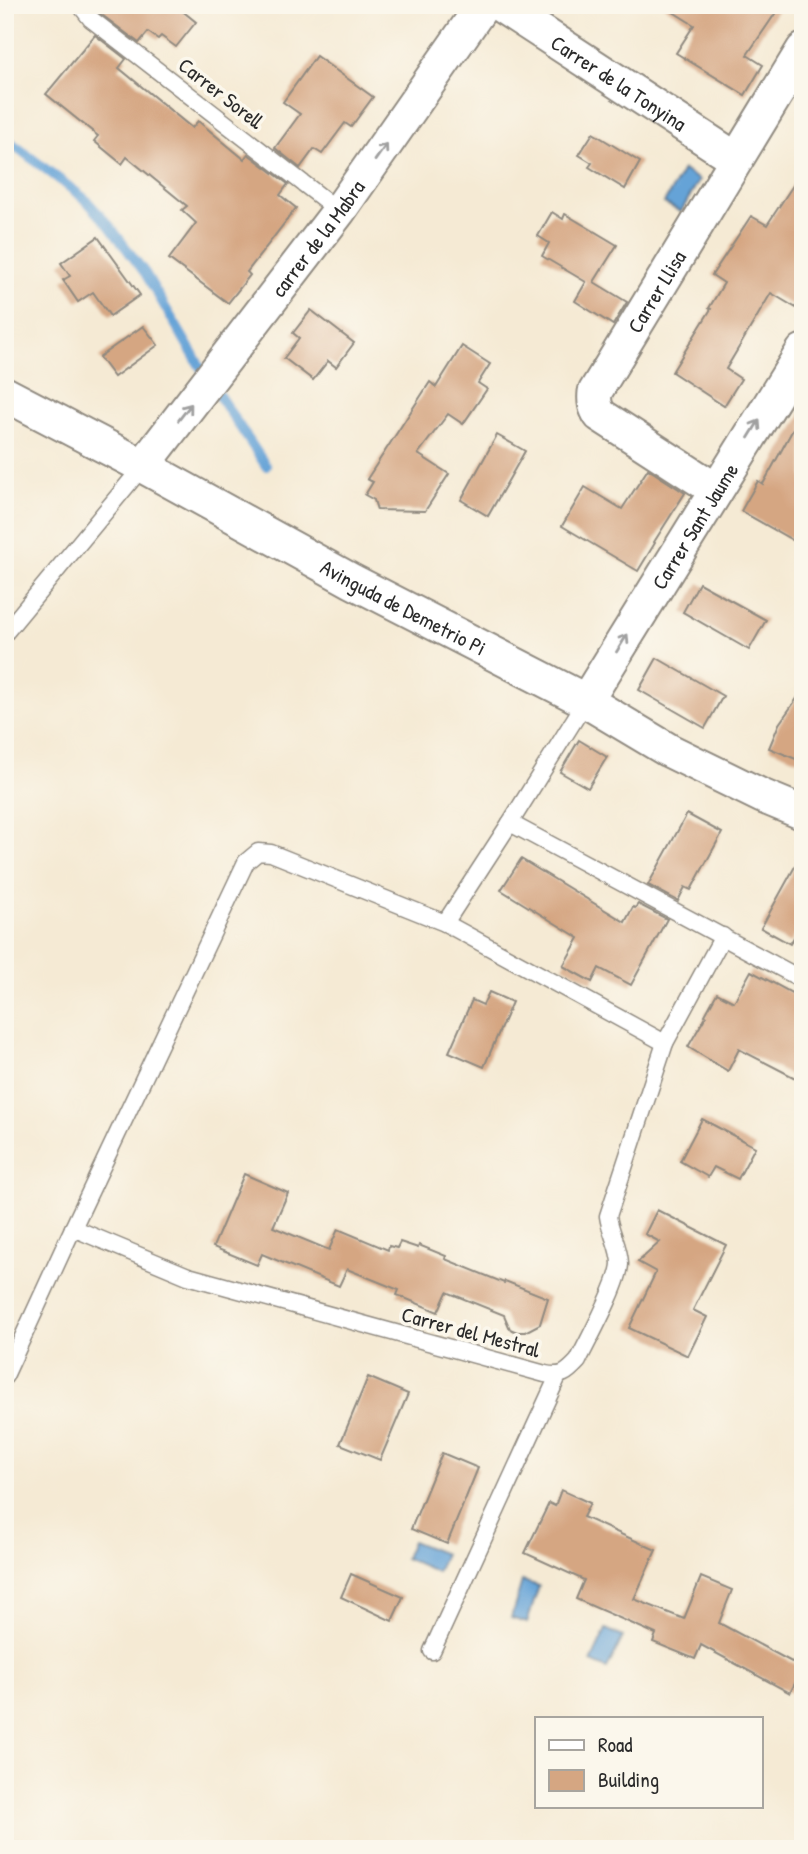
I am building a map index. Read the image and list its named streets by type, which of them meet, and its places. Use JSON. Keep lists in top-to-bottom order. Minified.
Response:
{"streets":{"street":["Carrer de la Tonyina","carrer de la Mabra","Carrer Llisa","Carrer Sant Jaume","Avinguda de Demetrio Pi"],"lane":["Carrer Sorell","Carrer del Mestral"]},"crossings":[["Carrer de la Tonyina","Carrer Llisa"],["Carrer Sorell","carrer de la Mabra"],["carrer de la Mabra","Avinguda de Demetrio Pi"],["Carrer Llisa","Carrer Sant Jaume"],["Carrer Sant Jaume","Avinguda de Demetrio Pi"]],"one_way":["carrer de la Mabra","Carrer Sant Jaume"],"legend":["Road","Building"]}
